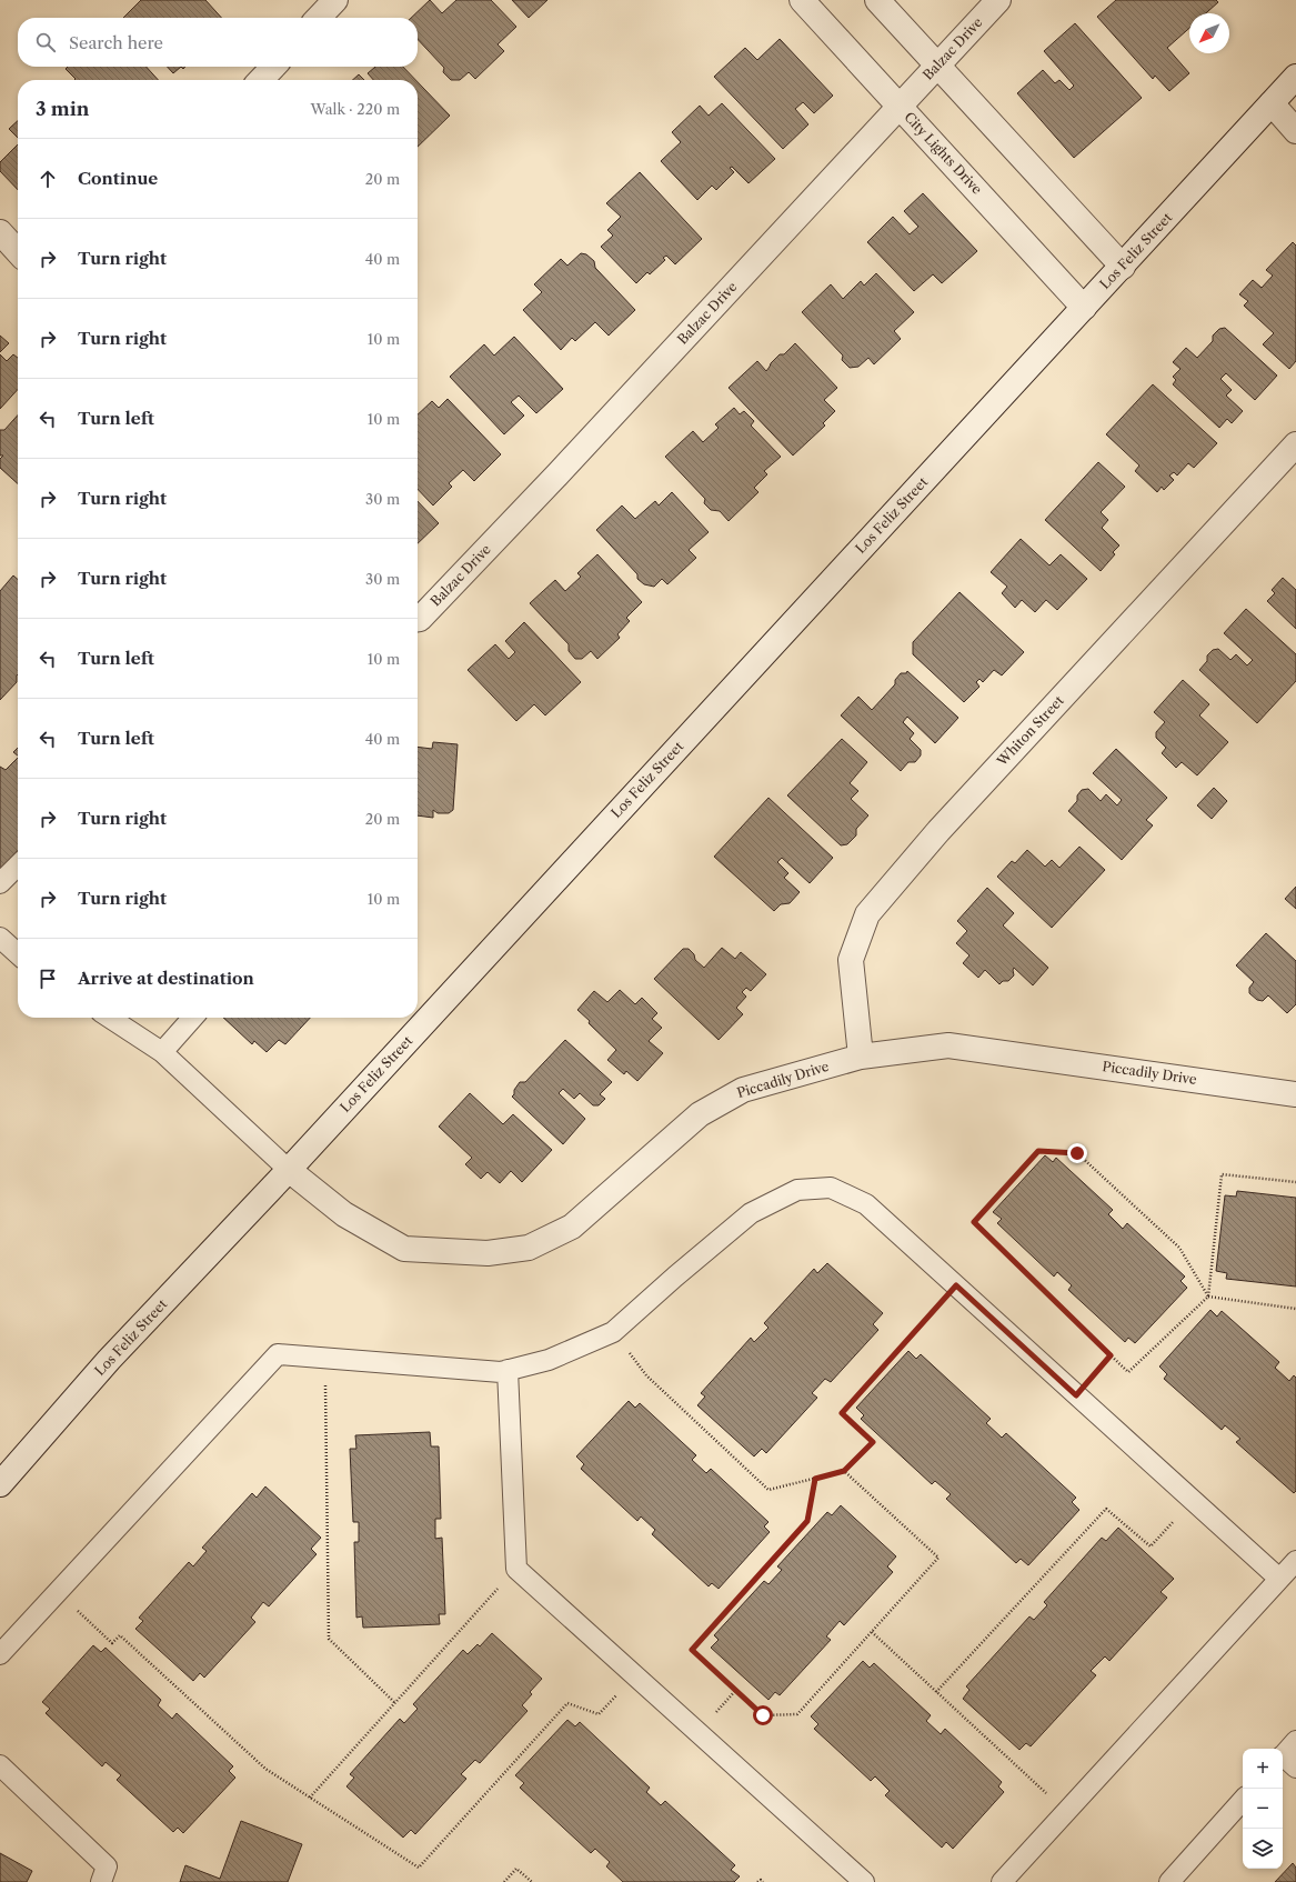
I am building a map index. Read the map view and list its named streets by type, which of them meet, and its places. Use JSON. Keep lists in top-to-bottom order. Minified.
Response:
{"streets":{"street":["Balzac Drive","City Lights Drive","Los Feliz Street","Whiton Street","Piccadily Drive"]},"crossings":[["Balzac Drive","City Lights Drive"],["City Lights Drive","Los Feliz Street"],["Los Feliz Street","Piccadily Drive"],["Whiton Street","Piccadily Drive"]],"north":"bottom left","page":{"search":"Search here","heading":["3 min","Walk · 220 m"],"list":[["Continue","20 m"],["Turn right","40 m"],["Turn right","10 m"],["Turn left","10 m"],["Turn right","30 m"],["Turn right","30 m"],["Turn left","10 m"],["Turn left","40 m"],["Turn right","20 m"],["Turn right","10 m"],"Arrive at destination"],"map_buttons":["+","−"]}}
